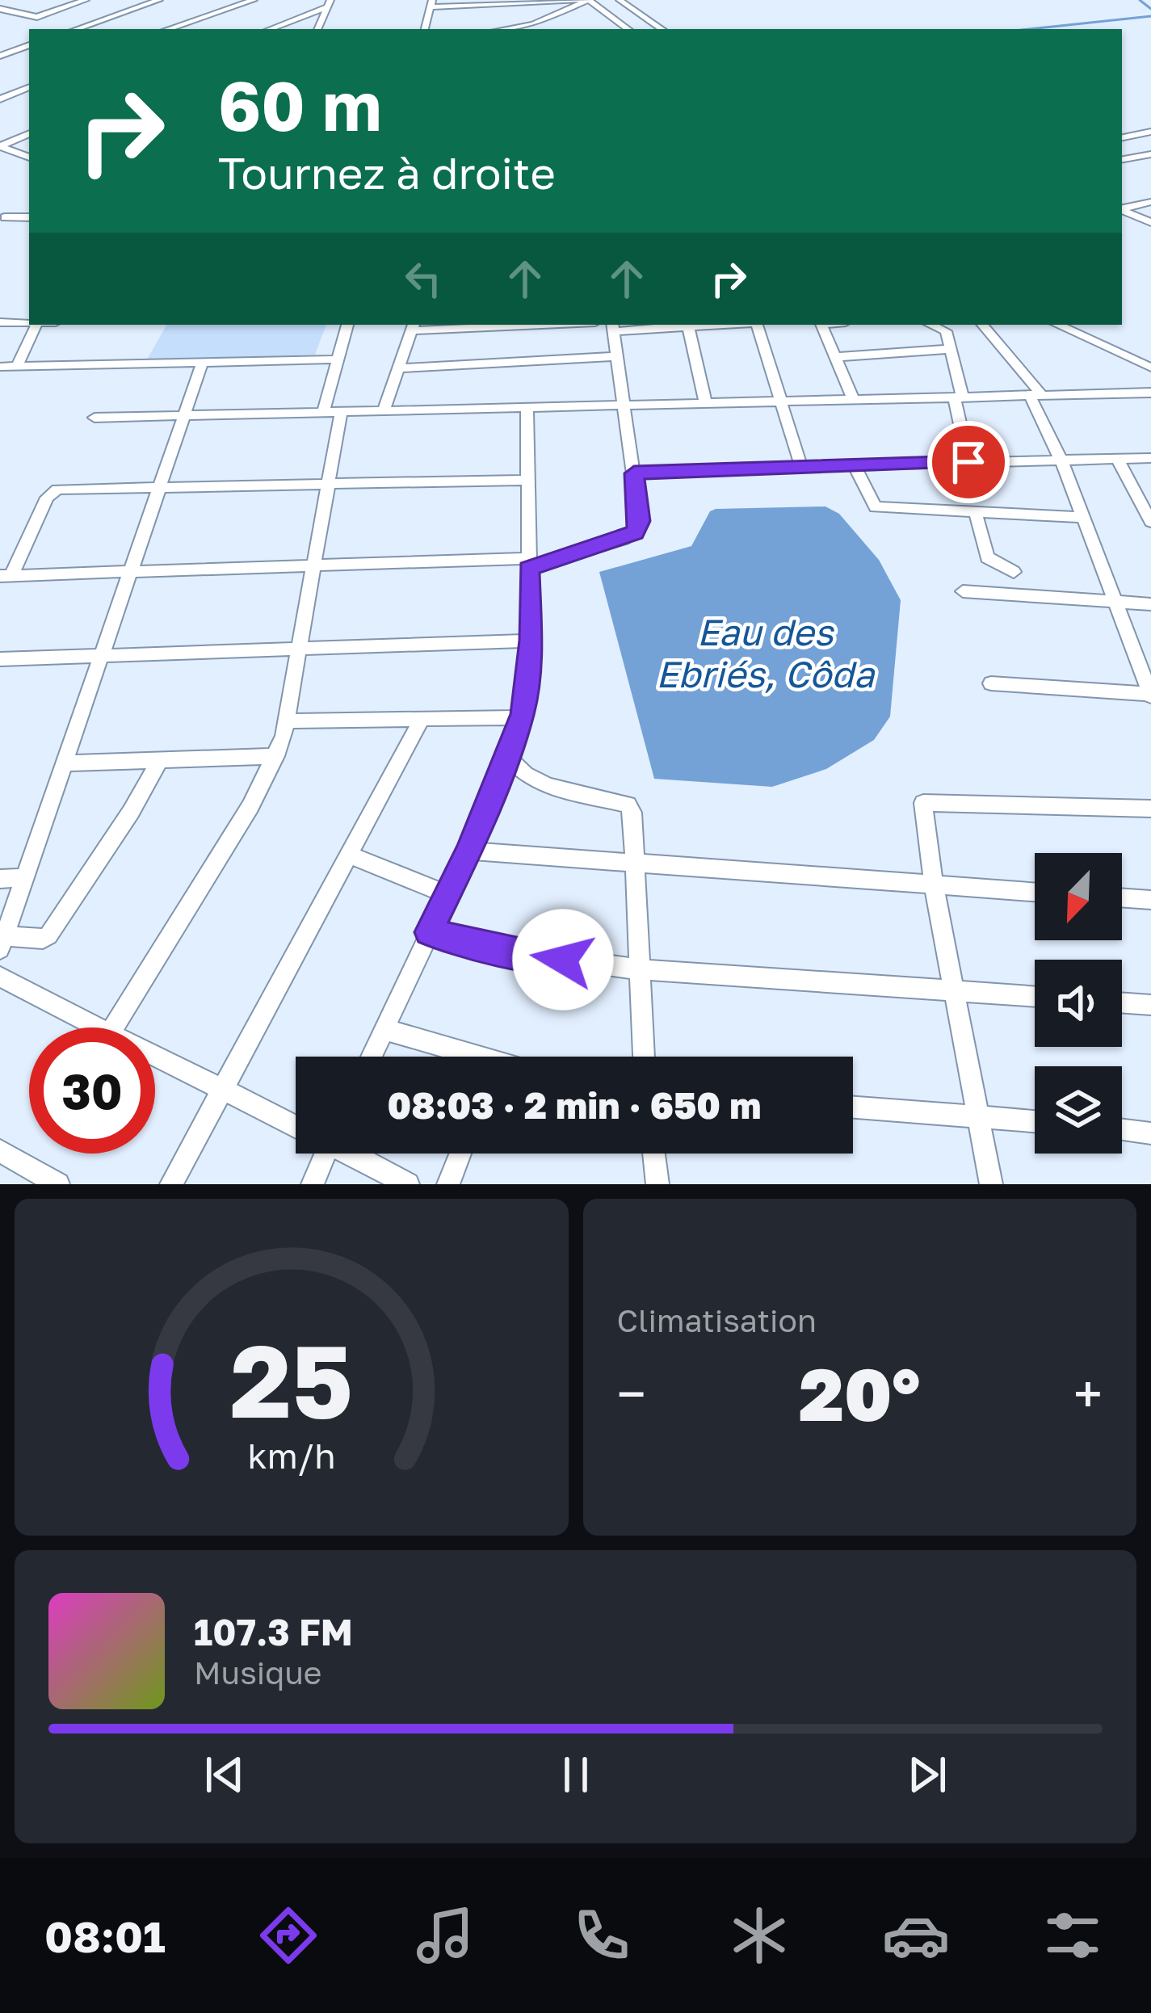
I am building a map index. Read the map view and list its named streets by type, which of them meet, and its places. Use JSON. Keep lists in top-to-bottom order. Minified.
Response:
{"water":["Eau des Ebriés, Côda"],"north":"bottom left","page":{"turn":["60 m","Tournez à droite"],"limit":"30","trip":"08:03 · 2 min · 650 m","tile":"Climatisation","heat":["−","20°","+"],"song":["107.3 FM","Musique"],"tabs":"08:01","gauge":["25","km/h"]}}
